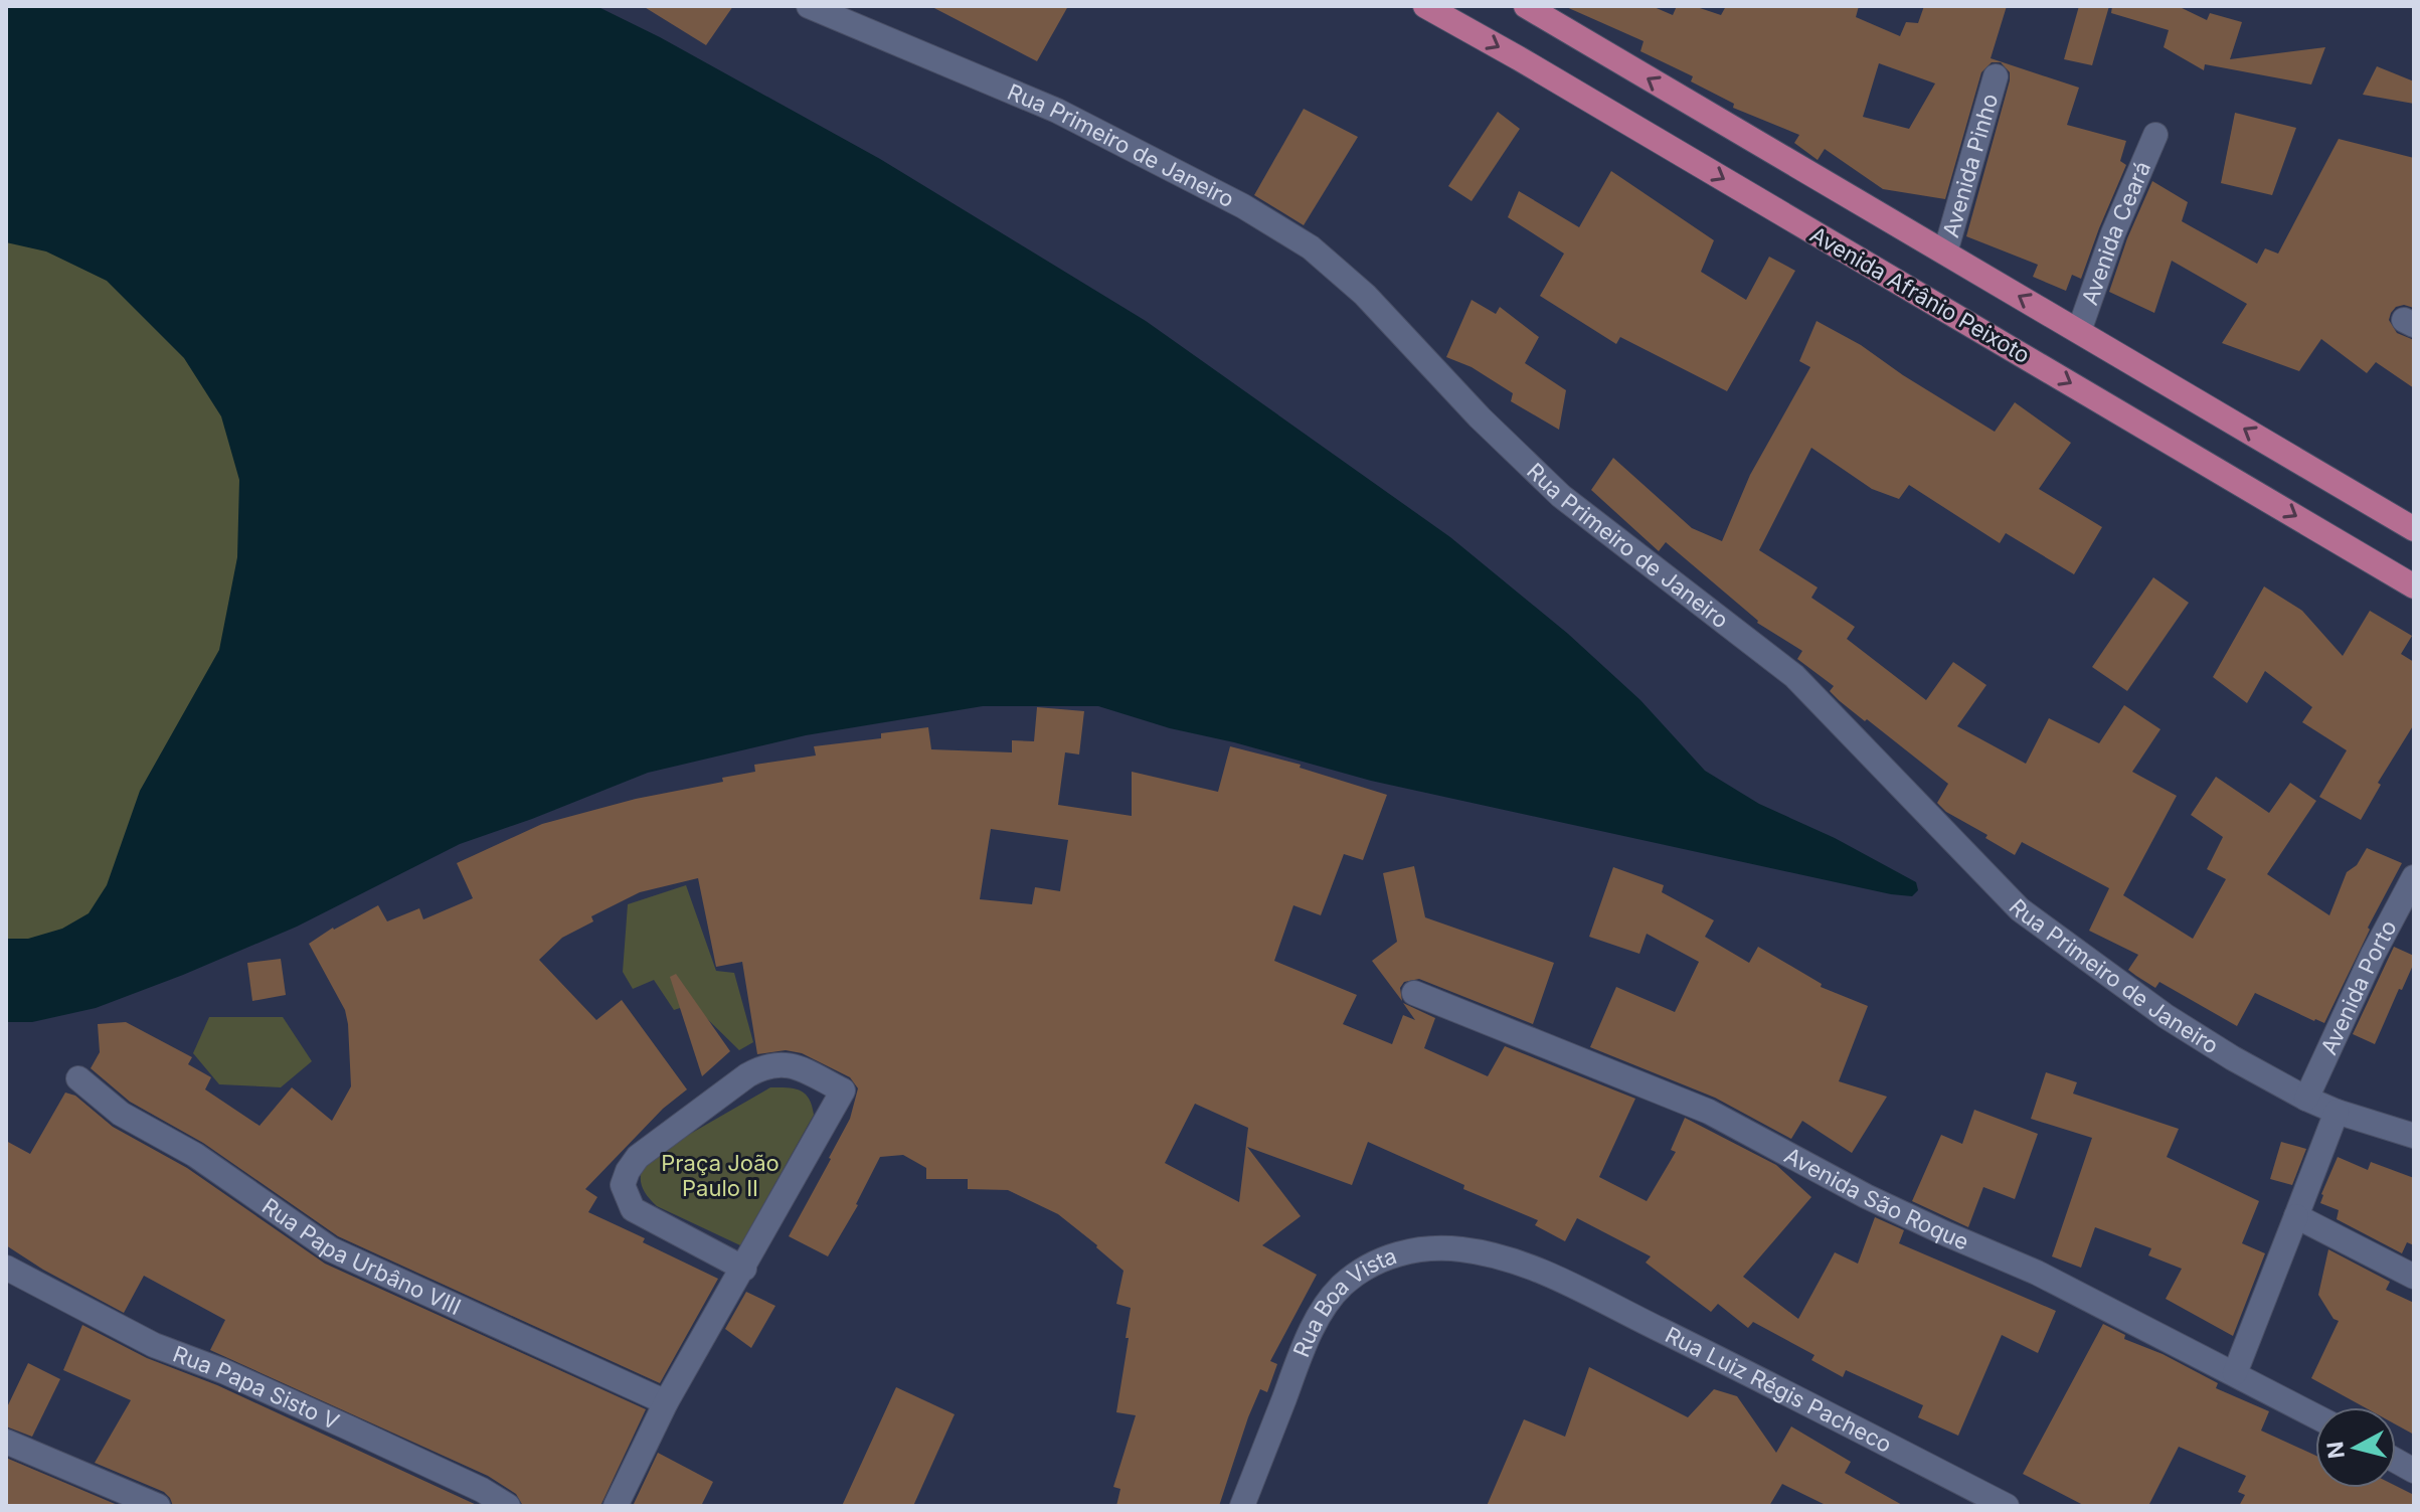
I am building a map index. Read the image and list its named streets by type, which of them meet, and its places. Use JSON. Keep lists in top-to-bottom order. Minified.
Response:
{"streets":{"main road":["Avenida Afrânio Peixoto"],"street":["Rua Primeiro de Janeiro","Avenida Pinho","Avenida Ceará","Avenida Porto","Avenida São Roque","Rua Papa Urbâno VIII","Rua Boa Vista","Rua Papa Sisto V","Rua Luiz Régis Pacheco"]},"crossings":[["Rua Primeiro de Janeiro","Avenida Porto"],["Rua Boa Vista","Rua Luiz Régis Pacheco"]],"parks":["Praça João Paulo II"],"north":"left"}
